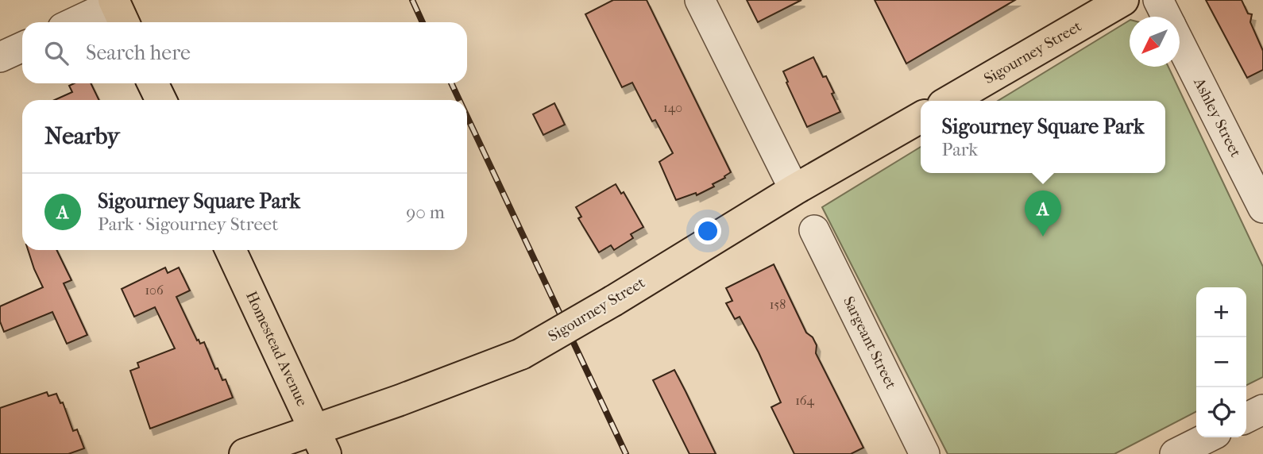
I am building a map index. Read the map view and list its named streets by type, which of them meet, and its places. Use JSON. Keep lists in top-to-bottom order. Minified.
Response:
{"streets":{"main road":["Sigourney Street","Homestead Avenue"],"street":["Ashley Street","Sargeant Street"]},"crossings":[["Sigourney Street","Homestead Avenue"]],"house_numbers":["140","106","158","164"],"north":"bottom left","page":{"search":"Search here","heading":"Nearby","popup":["Sigourney Square Park","Park"],"list":[{"mark":"A","name":"Sigourney Square Park","note":"Park · Sigourney Street","value":"90 m"}],"pins":"A","map_buttons":["+","−"]}}
